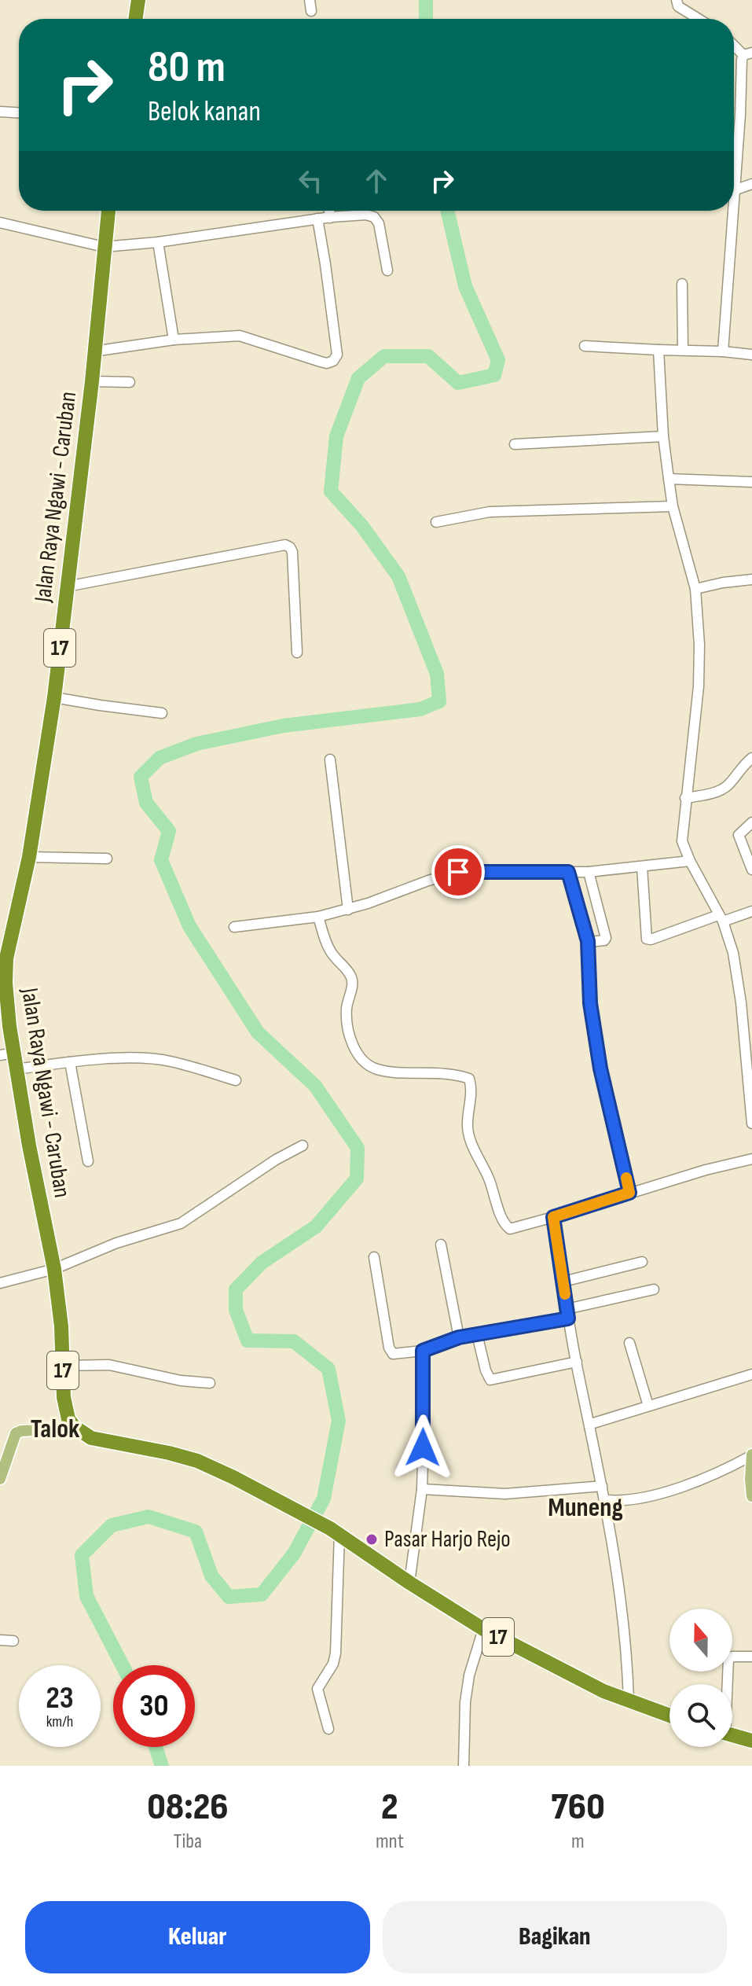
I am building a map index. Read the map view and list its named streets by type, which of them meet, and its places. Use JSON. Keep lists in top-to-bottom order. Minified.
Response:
{"streets":{"highway":["Jalan Raya Ngawi - Caruban","17"]},"crossings":[["Jalan Raya Ngawi - Caruban","17"]],"districts":["Talok","Muneng"],"places":["Pasar Harjo Rejo"],"north":"top","page":{"turn":["80 m","Belok kanan"],"speed":"23 km/h","limit":"30","eta":["08:26","Tiba","2","mnt","760","m"],"buttons":["Keluar","Bagikan"]}}
